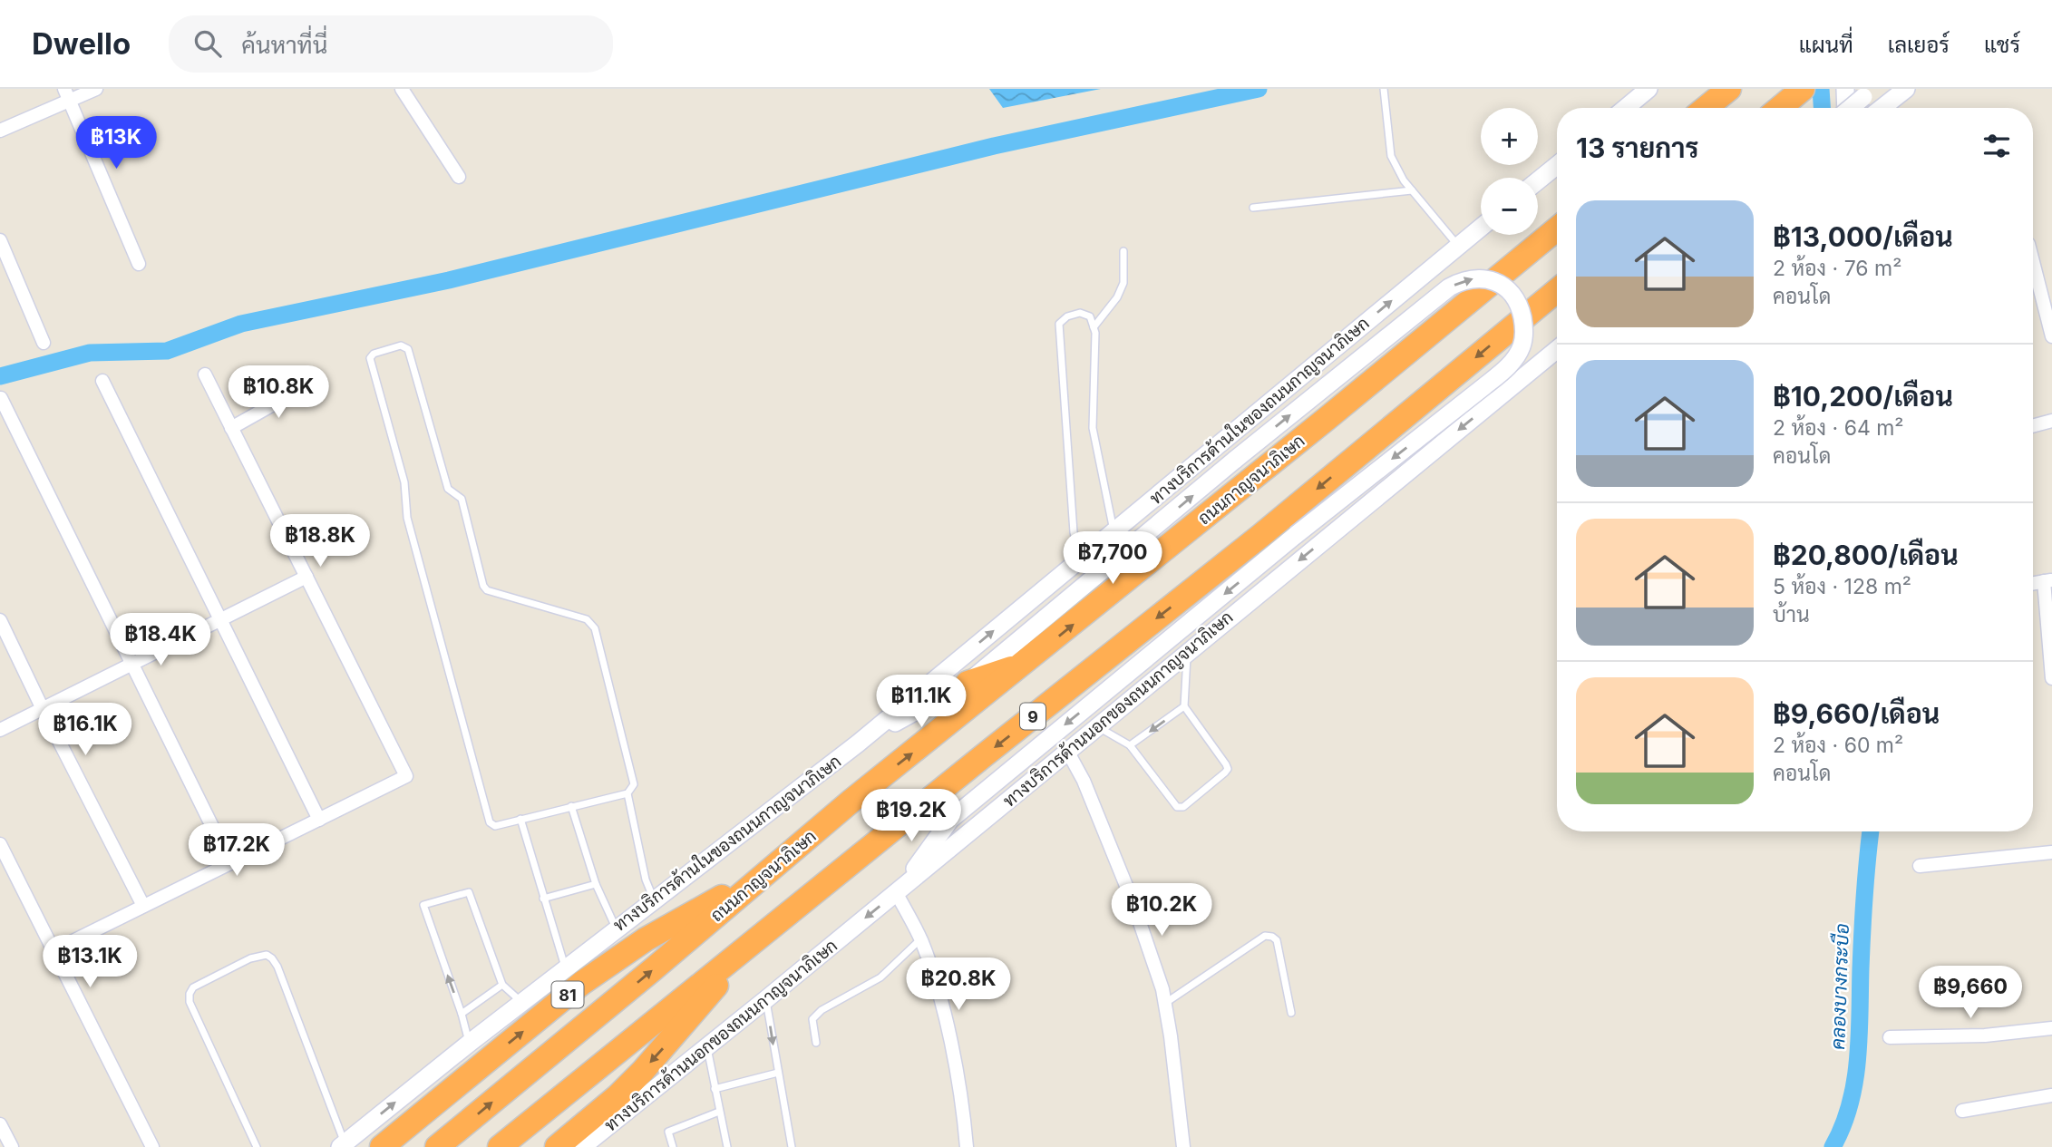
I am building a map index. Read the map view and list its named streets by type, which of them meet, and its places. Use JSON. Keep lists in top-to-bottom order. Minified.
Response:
{"streets":{"highway":["ถนนกาญจนาภิเษก","9","81"],"main road":["ทางบริการด้านในของถนนกาญจนาภิเษก","ทางบริการด้านนอกของถนนกาญจนาภิเษก"]},"crossings":[["ถนนกาญจนาภิเษก","81"]],"one_way":["ทางบริการด้านในของถนนกาญจนาภิเษก","ทางบริการด้านนอกของถนนกาญจนาภิเษก"],"water":["คลองบางกระบือ"],"page":{"header":"Dwello","search":"ค้นหาที่นี่","nav":["แผนที่","เลเยอร์","แชร์"],"map_buttons":["+","−"],"heading":"13 รายการ","price":["฿13K","฿10.8K","฿18.8K","฿7,700","฿18.4K","฿11.1K","฿16.1K","฿19.2K","฿17.2K","฿10.2K","฿13.1K","฿20.8K","฿9,660"],"list":[{"name":"฿13,000/เดือน","note":"2 ห้อง · 76 m² · คอนโด"},{"name":"฿10,200/เดือน","note":"2 ห้อง · 64 m² · คอนโด"},{"name":"฿20,800/เดือน","note":"5 ห้อง · 128 m² · บ้าน"},{"name":"฿9,660/เดือน","note":"2 ห้อง · 60 m² · คอนโด"}]}}
